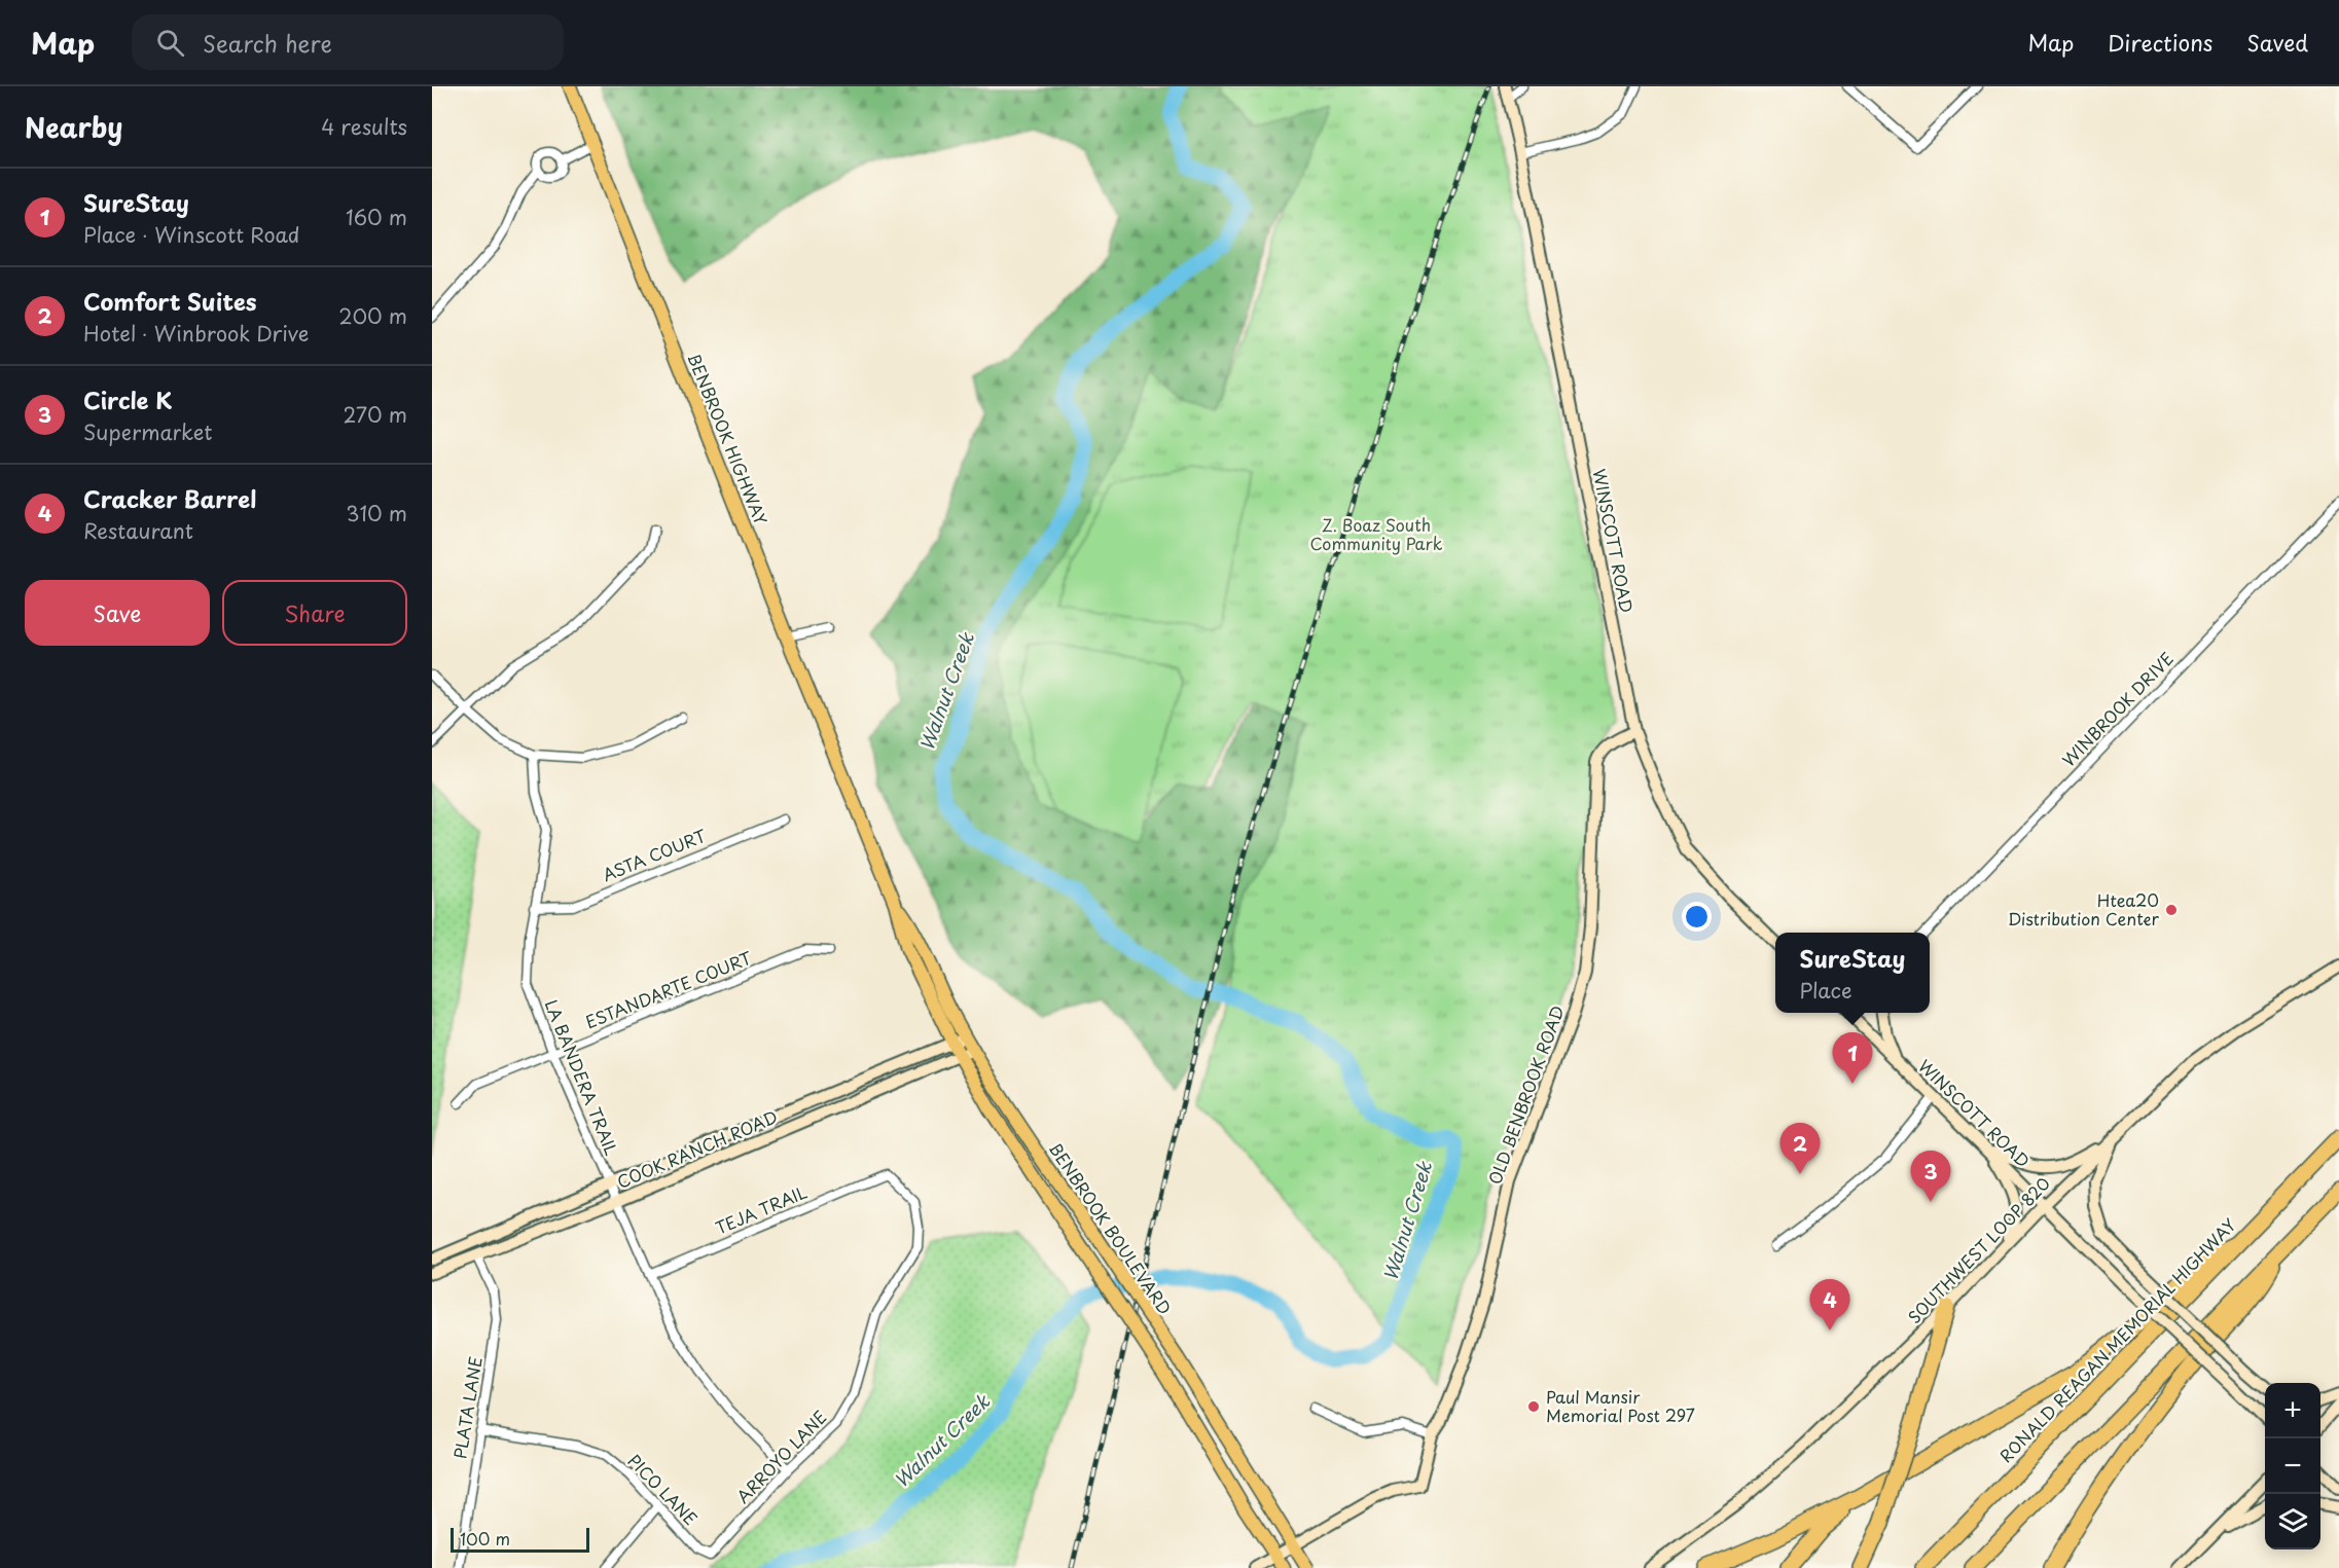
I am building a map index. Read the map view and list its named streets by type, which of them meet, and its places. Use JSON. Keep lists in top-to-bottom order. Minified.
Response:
{"streets":{"highway":["RONALD REAGAN MEMORIAL HIGHWAY"],"main road":["BENBROOK HIGHWAY","WINSCOTT ROAD","OLD BENBROOK ROAD","COOK RANCH ROAD","BENBROOK BOULEVARD","SOUTHWEST LOOP 820"],"street":["WINBROOK DRIVE","ASTA COURT","ESTANDARTE COURT","LA BANDERA TRAIL","TEJA TRAIL","PLATA LANE","ARROYO LANE","PICO LANE"]},"crossings":[["BENBROOK HIGHWAY","BENBROOK BOULEVARD"],["WINSCOTT ROAD","OLD BENBROOK ROAD"],["WINSCOTT ROAD","SOUTHWEST LOOP 820"],["ASTA COURT","LA BANDERA TRAIL"],["ESTANDARTE COURT","LA BANDERA TRAIL"],["LA BANDERA TRAIL","COOK RANCH ROAD"],["LA BANDERA TRAIL","TEJA TRAIL"],["LA BANDERA TRAIL","ARROYO LANE"],["OLD BENBROOK ROAD","BENBROOK BOULEVARD"],["COOK RANCH ROAD","BENBROOK BOULEVARD"],["COOK RANCH ROAD","PLATA LANE"],["TEJA TRAIL","ARROYO LANE"],["PLATA LANE","PICO LANE"],["ARROYO LANE","PICO LANE"]],"water":["Walnut Creek"],"parks":["Z. Boaz South Community Park"],"places":["Htea20 Distribution Center","Paul Mansir Memorial Post 297"],"scale_bar":"100 m","page":{"header":"Map","search":"Search here","nav":["Map","Directions","Saved"],"heading":["Nearby","4 results"],"list":[{"mark":"1","name":"SureStay","note":"Place · Winscott Road","value":"160 m"},{"mark":"2","name":"Comfort Suites","note":"Hotel · Winbrook Drive","value":"200 m"},{"mark":"3","name":"Circle K","note":"Supermarket","value":"270 m"},{"mark":"4","name":"Cracker Barrel","note":"Restaurant","value":"310 m"}],"buttons":["Save","Share"],"popup":["SureStay","Place"],"pins":["1","2","3","4"],"map_buttons":["+","−"],"scale":"100 m"}}
